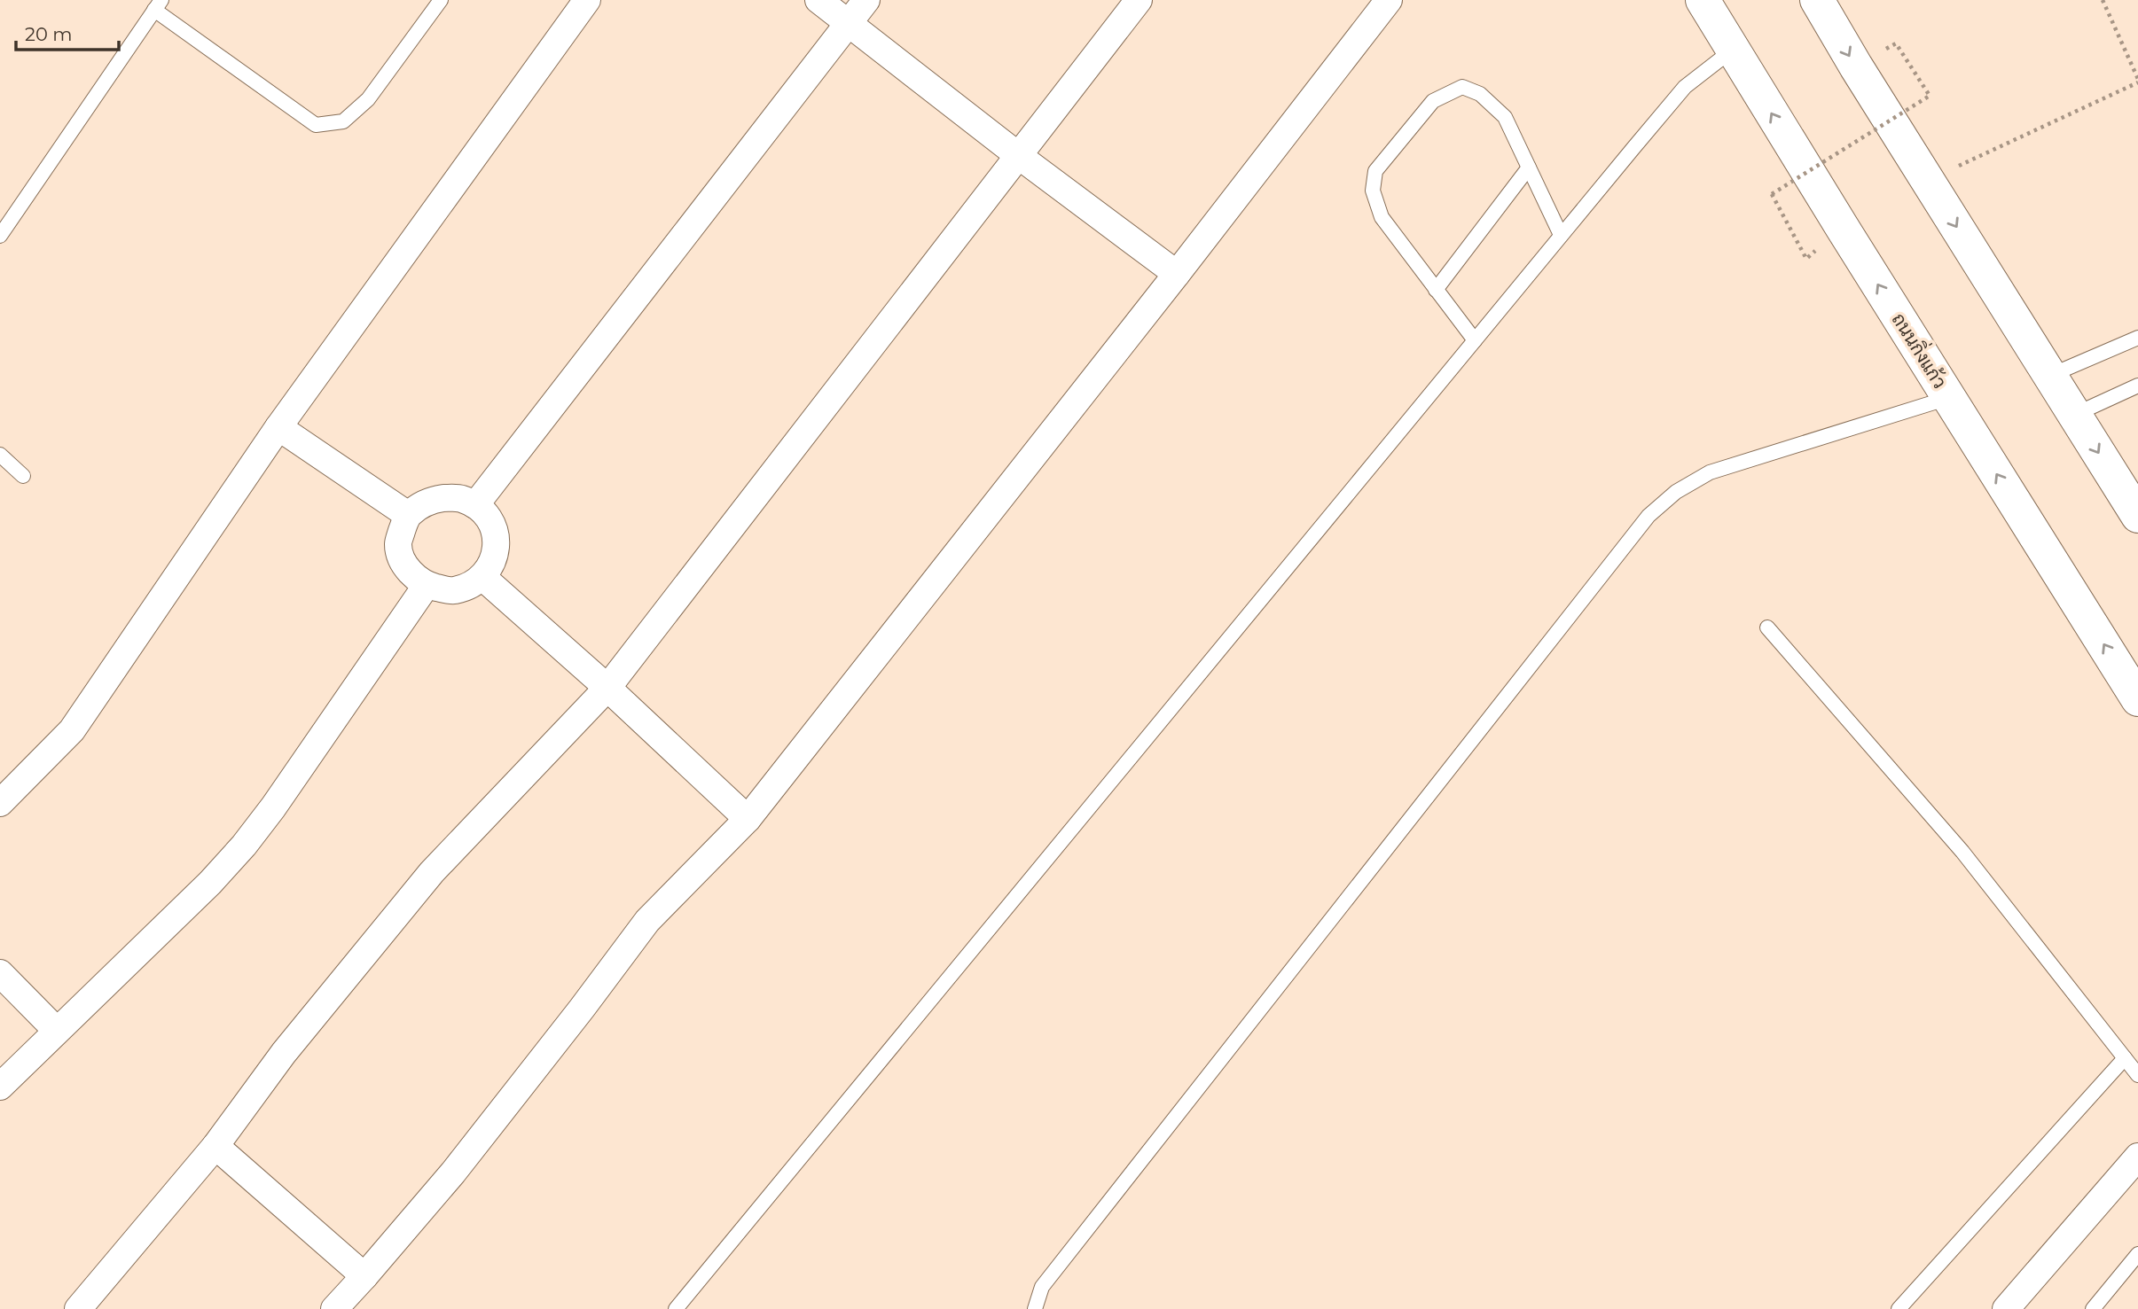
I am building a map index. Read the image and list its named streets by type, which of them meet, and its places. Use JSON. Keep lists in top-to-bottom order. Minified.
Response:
{"streets":{"main road":["ถนนกิ่งแก้ว"]},"scale_bar":"20 m"}
